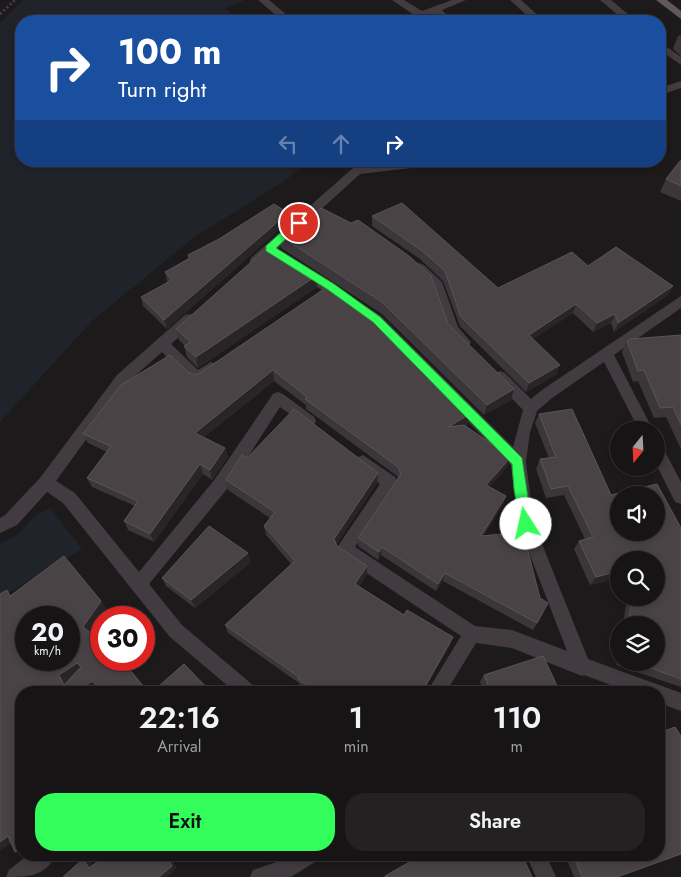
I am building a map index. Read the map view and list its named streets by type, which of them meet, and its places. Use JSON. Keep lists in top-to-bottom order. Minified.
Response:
{"north":"bottom","page":{"turn":["100 m","Turn right"],"speed":"20 km/h","limit":"30","eta":["22:16","Arrival","1","min","110","m"],"buttons":["Exit","Share"]}}
